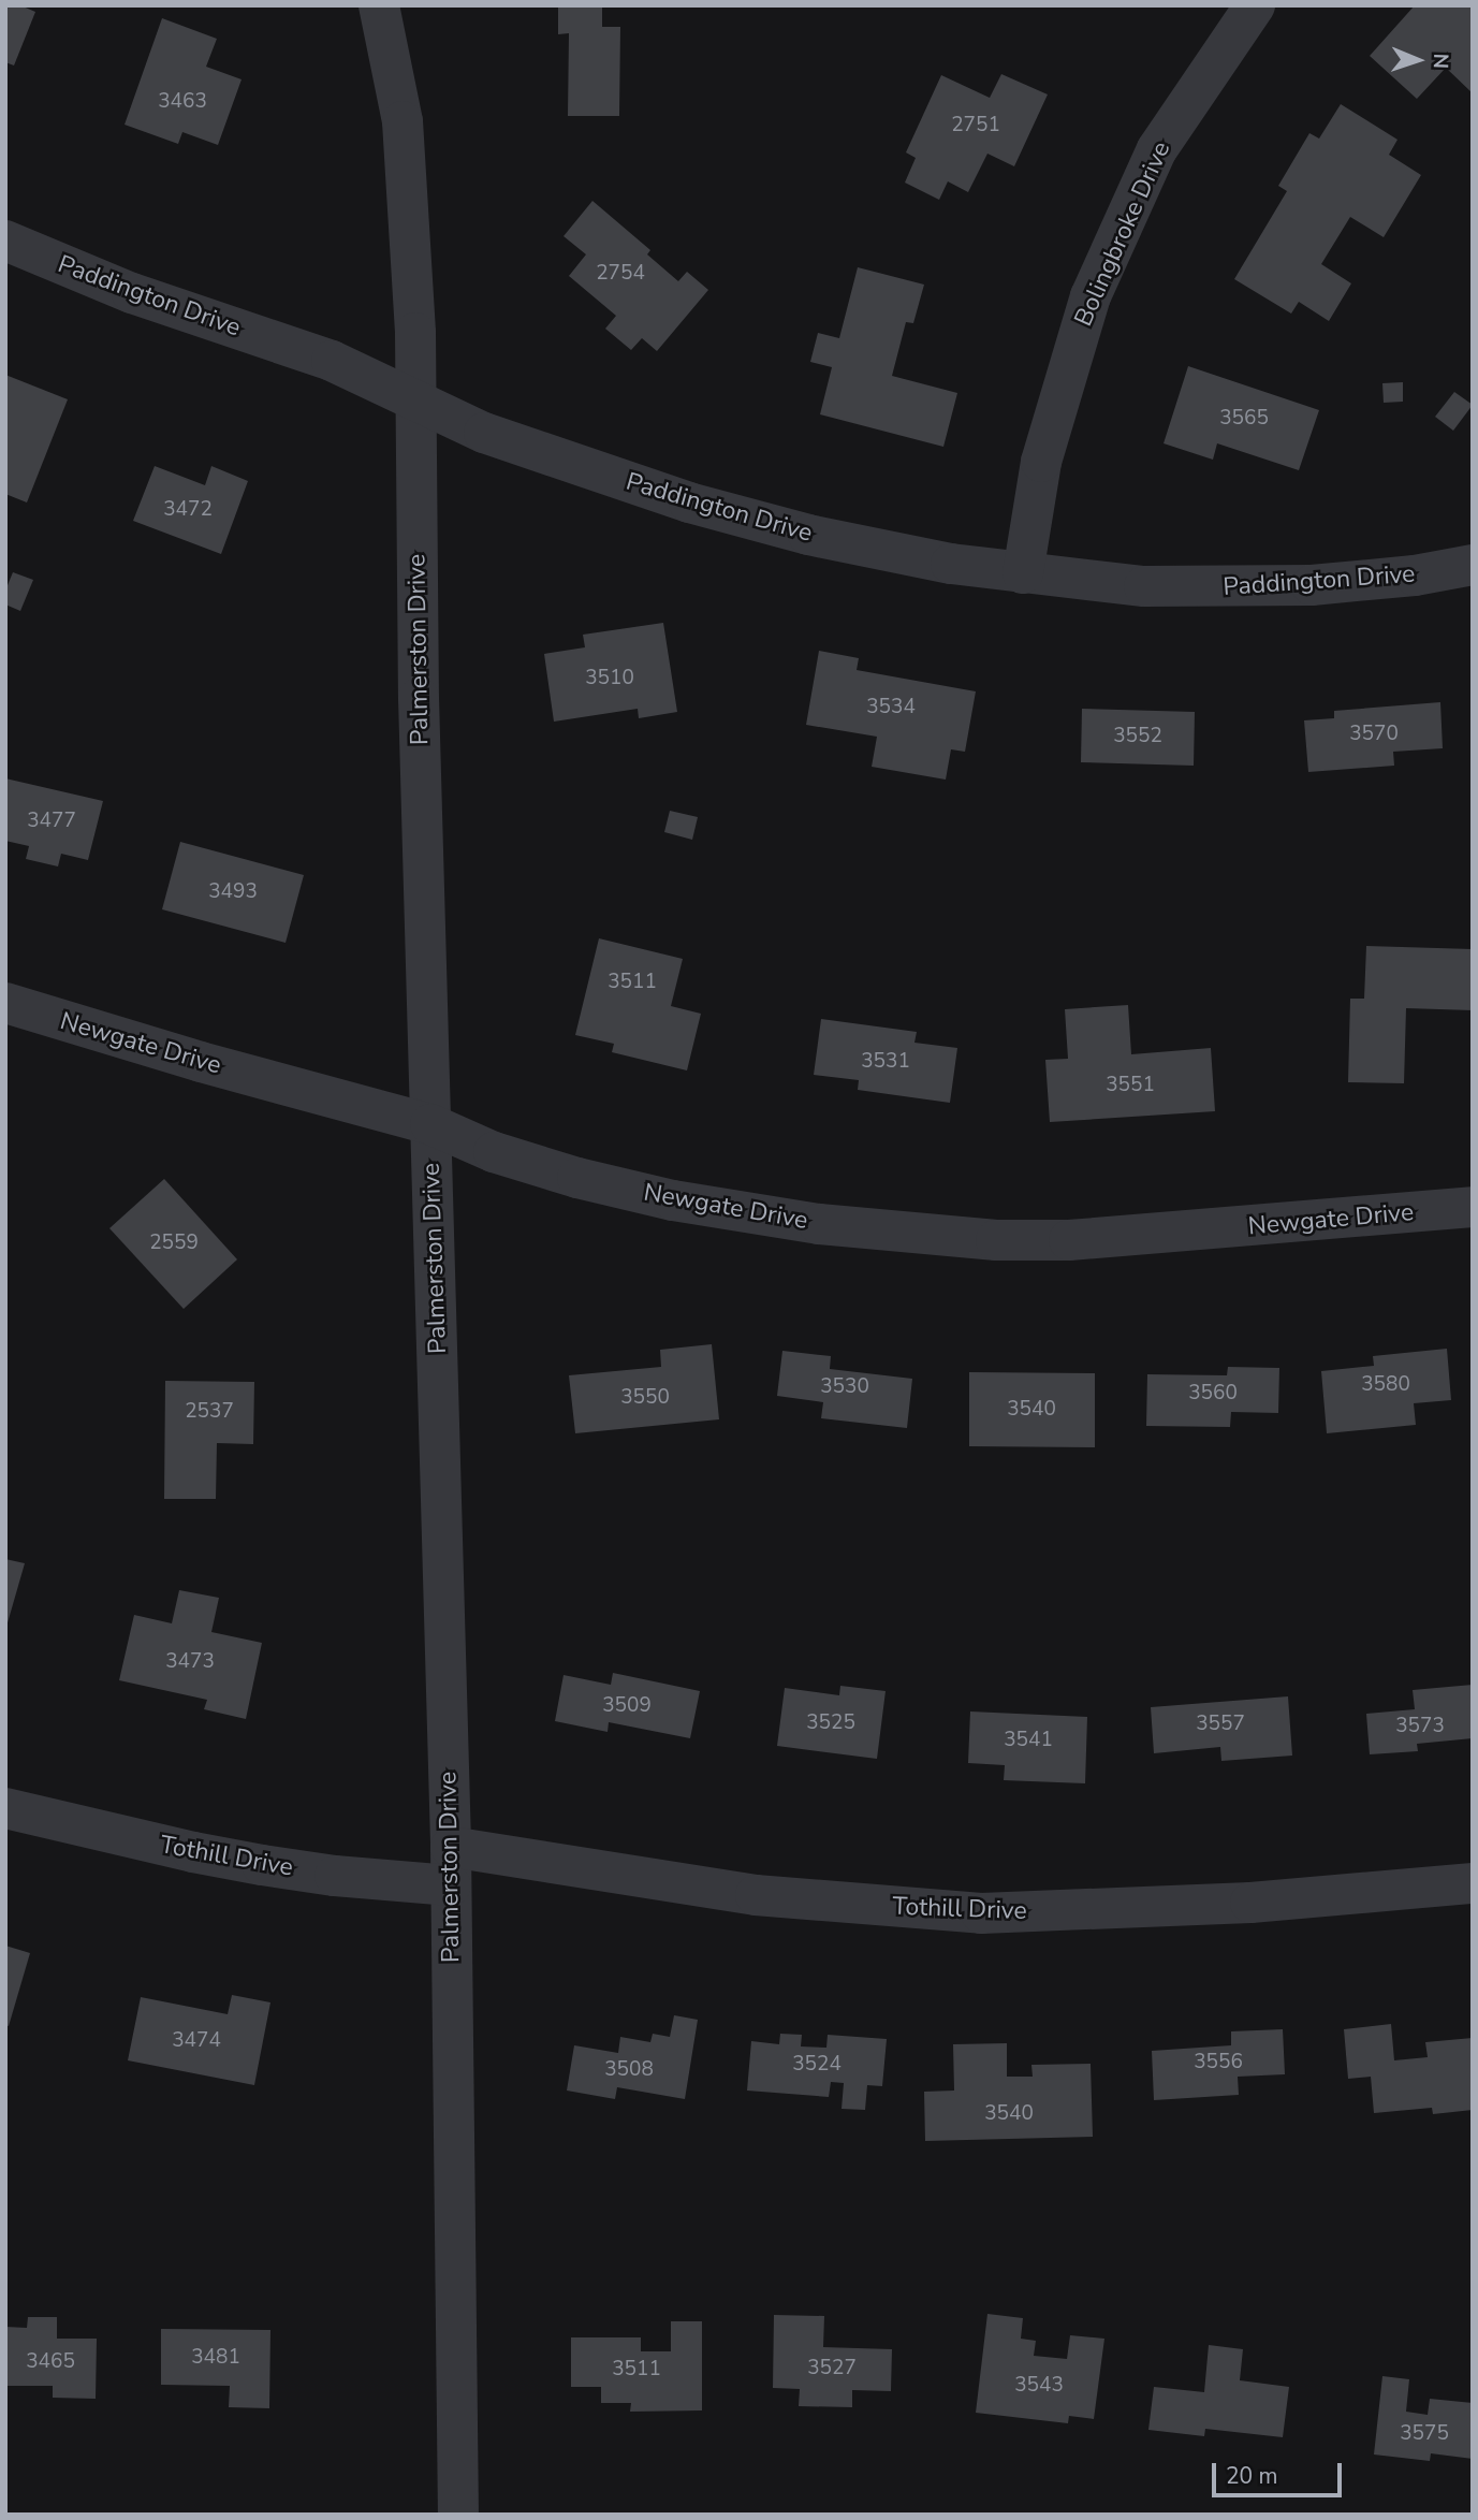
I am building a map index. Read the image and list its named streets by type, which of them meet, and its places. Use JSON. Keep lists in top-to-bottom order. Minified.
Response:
{"streets":{"street":["Bolingbroke Drive","Paddington Drive","Palmerston Drive","Newgate Drive","Tothill Drive"]},"crossings":[["Bolingbroke Drive","Paddington Drive"],["Paddington Drive","Palmerston Drive"],["Palmerston Drive","Newgate Drive"],["Palmerston Drive","Tothill Drive"]],"house_numbers":["3463","2751","2754","3565","3472","3510","3534","3570","3552","3477","3493","3511","3531","3551","2559","3580","3530","3560","3550","3540","2537","3473","3509","3525","3557","3573","3541","3474","3556","3524","3508","3540","3481","3465","3527","3511","3543","3575"],"scale_bar":"20 m","north":"right"}
